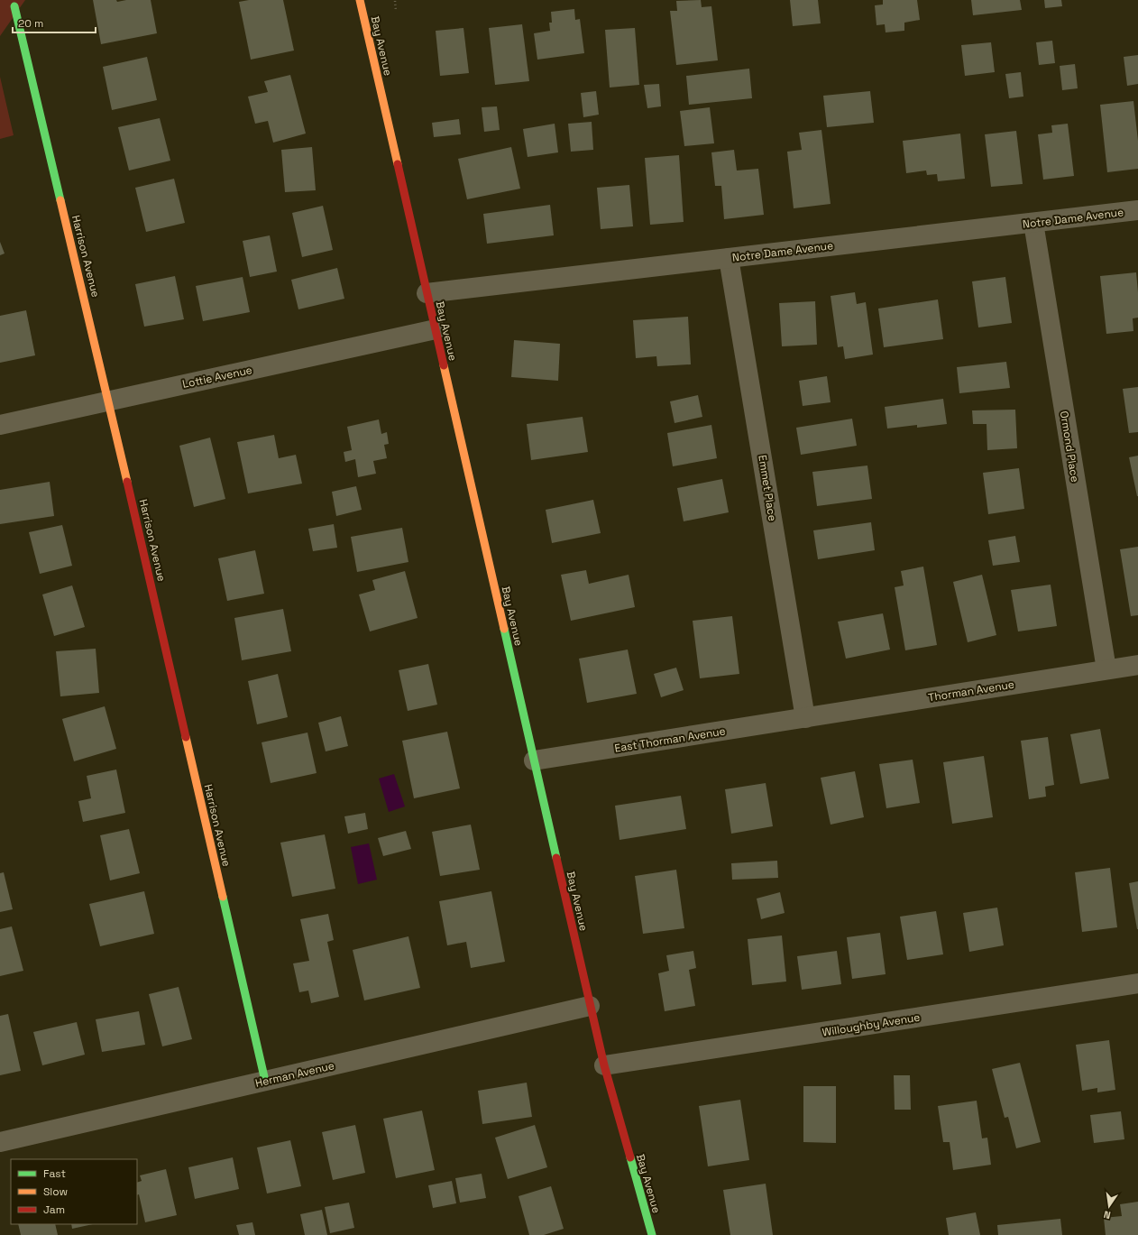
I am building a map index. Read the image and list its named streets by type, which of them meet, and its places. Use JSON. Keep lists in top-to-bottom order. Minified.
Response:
{"streets":{"street":["Bay Avenue","Notre Dame Avenue","Harrison Avenue","Lottie Avenue","Ormond Place","Emmet Place","Thorman Avenue","East Thorman Avenue","Willoughby Avenue","Herman Avenue"]},"crossings":[["Bay Avenue","Notre Dame Avenue"],["Bay Avenue","Lottie Avenue"],["Bay Avenue","East Thorman Avenue"],["Bay Avenue","Willoughby Avenue"],["Bay Avenue","Herman Avenue"],["Notre Dame Avenue","Ormond Place"],["Notre Dame Avenue","Emmet Place"],["Harrison Avenue","Lottie Avenue"],["Harrison Avenue","Herman Avenue"],["Ormond Place","Thorman Avenue"],["Emmet Place","Thorman Avenue"],["Emmet Place","East Thorman Avenue"],["Thorman Avenue","East Thorman Avenue"]],"legend":["Fast","Slow","Jam"],"scale_bar":"20 m","north":"bottom"}
